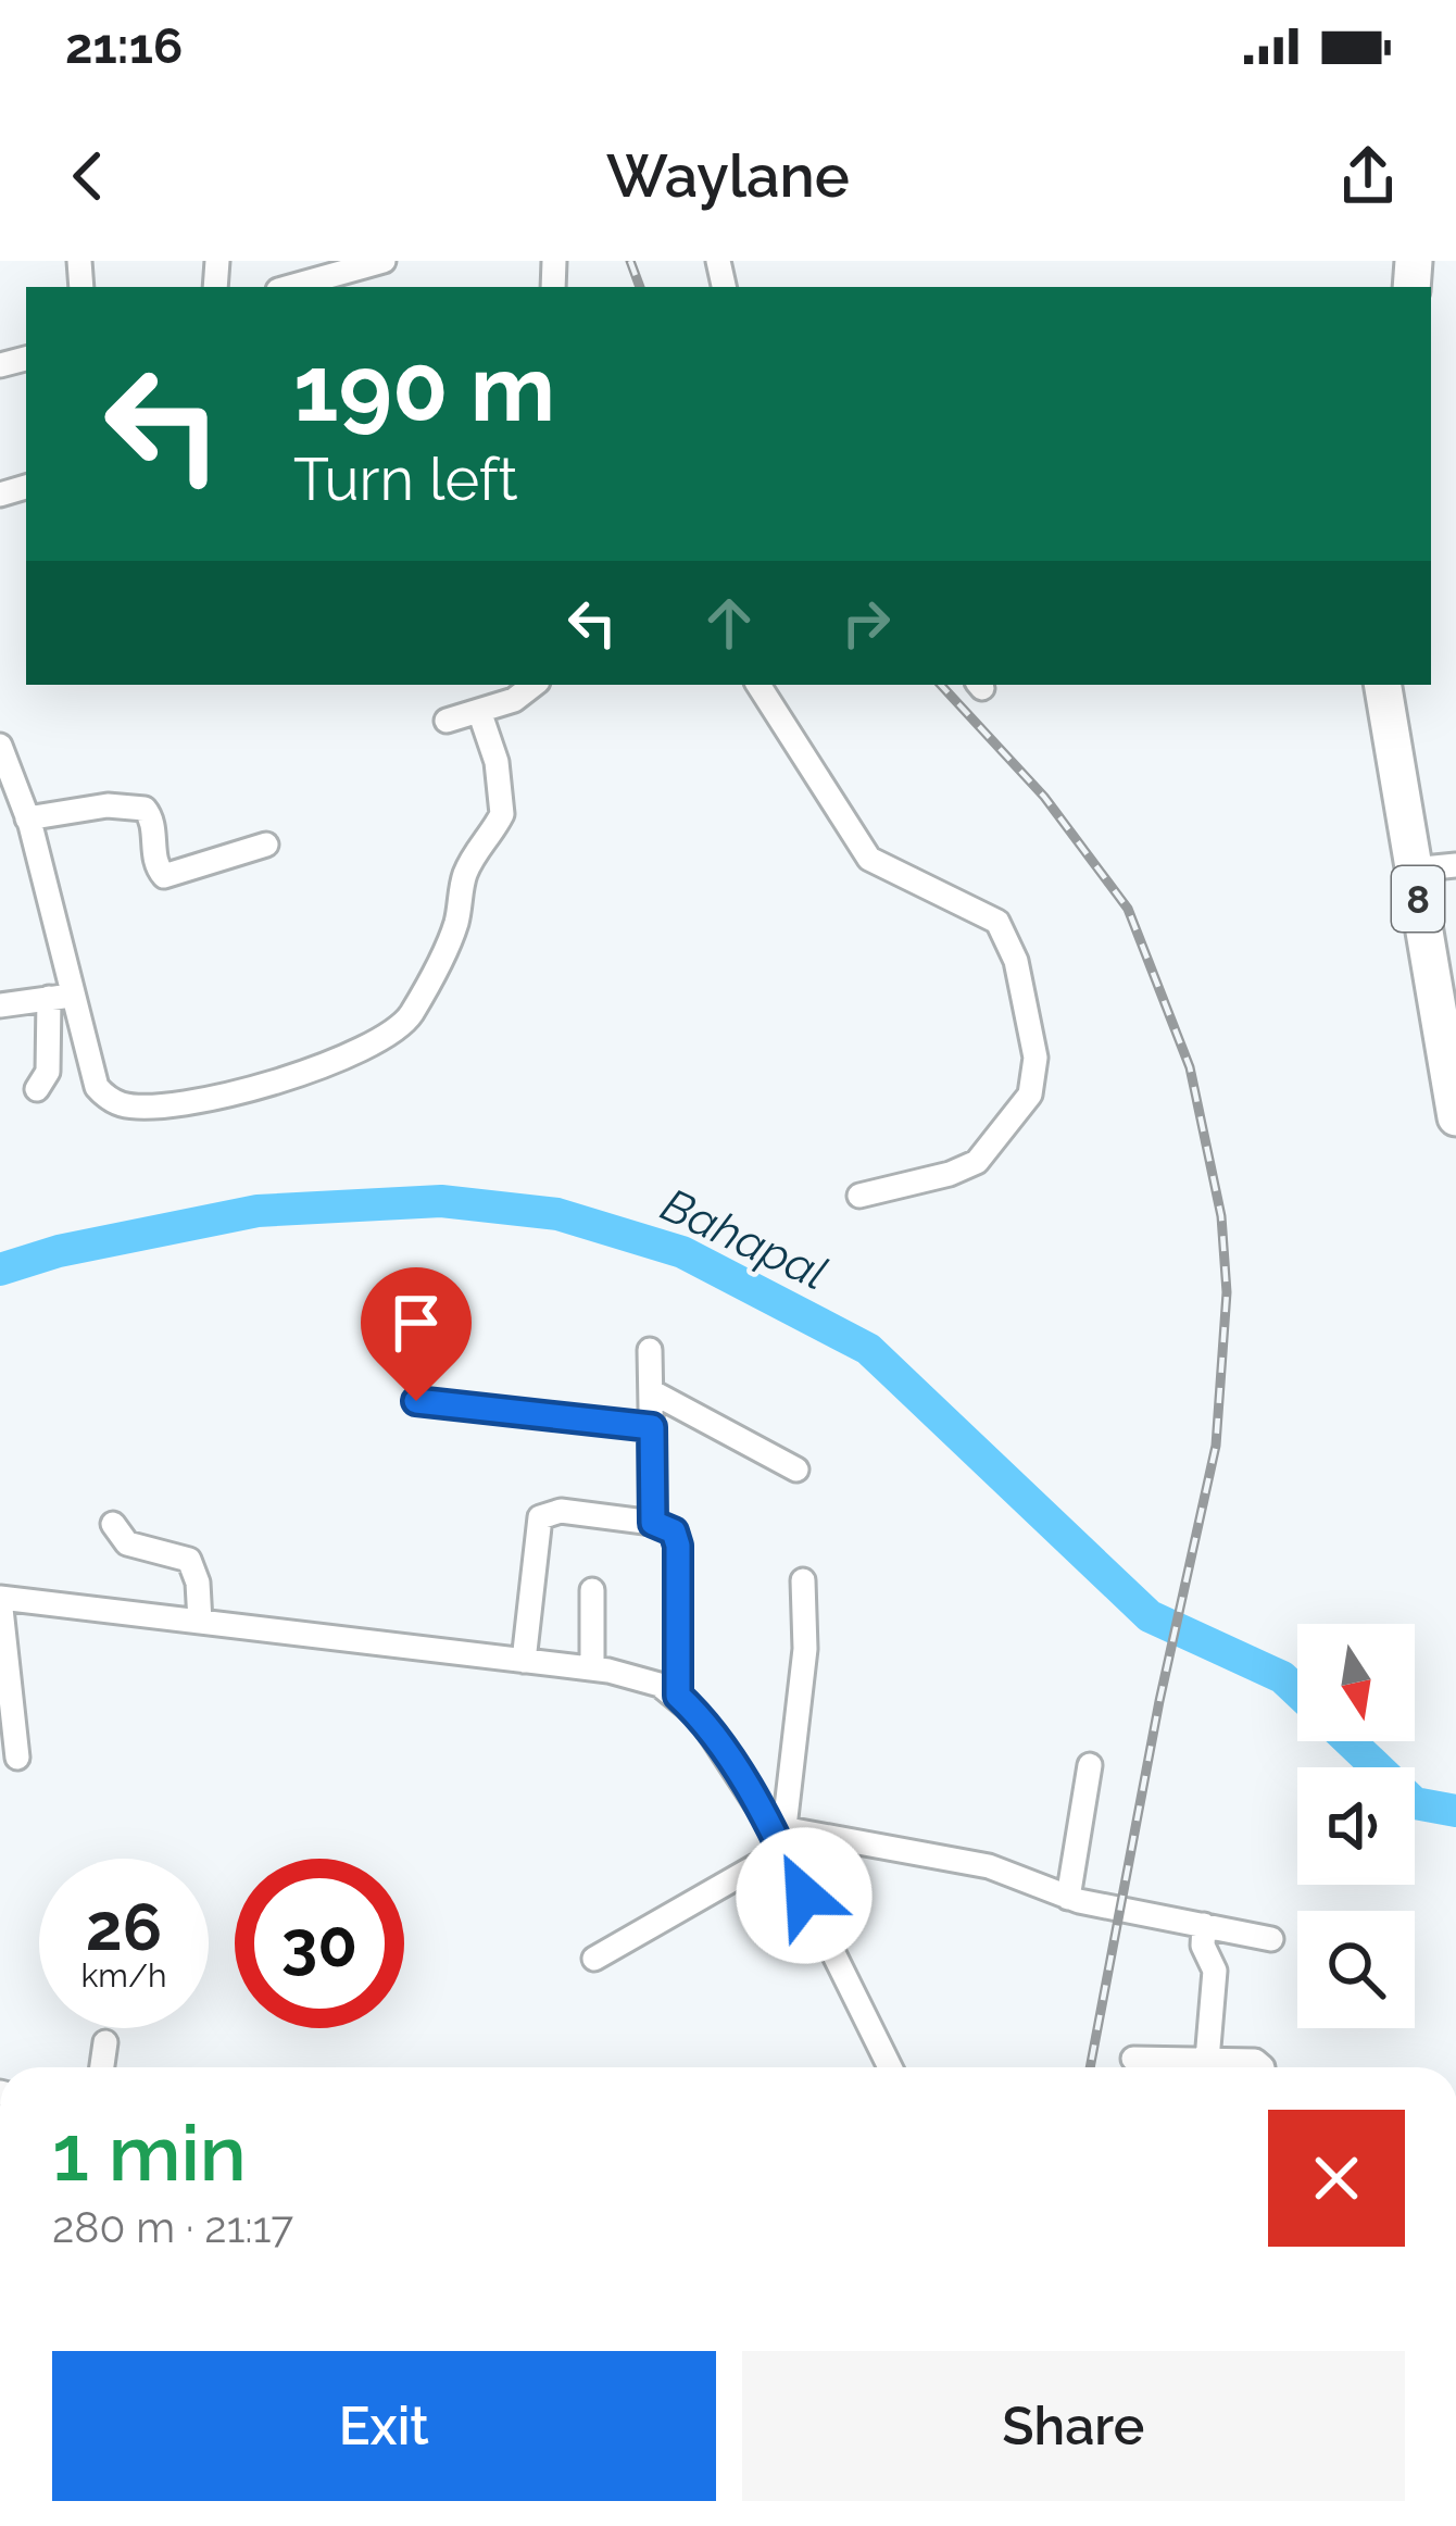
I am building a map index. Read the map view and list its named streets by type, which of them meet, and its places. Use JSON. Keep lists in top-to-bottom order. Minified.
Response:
{"streets":{"highway":["8"]},"water":["Bahapal"],"north":"bottom","page":{"status":"21:16","header":"Waylane","turn":["190 m","Turn left"],"speed":"26 km/h","limit":"30","heading":["1 min","280 m · 21:17"],"buttons":["Exit","Share"]}}
